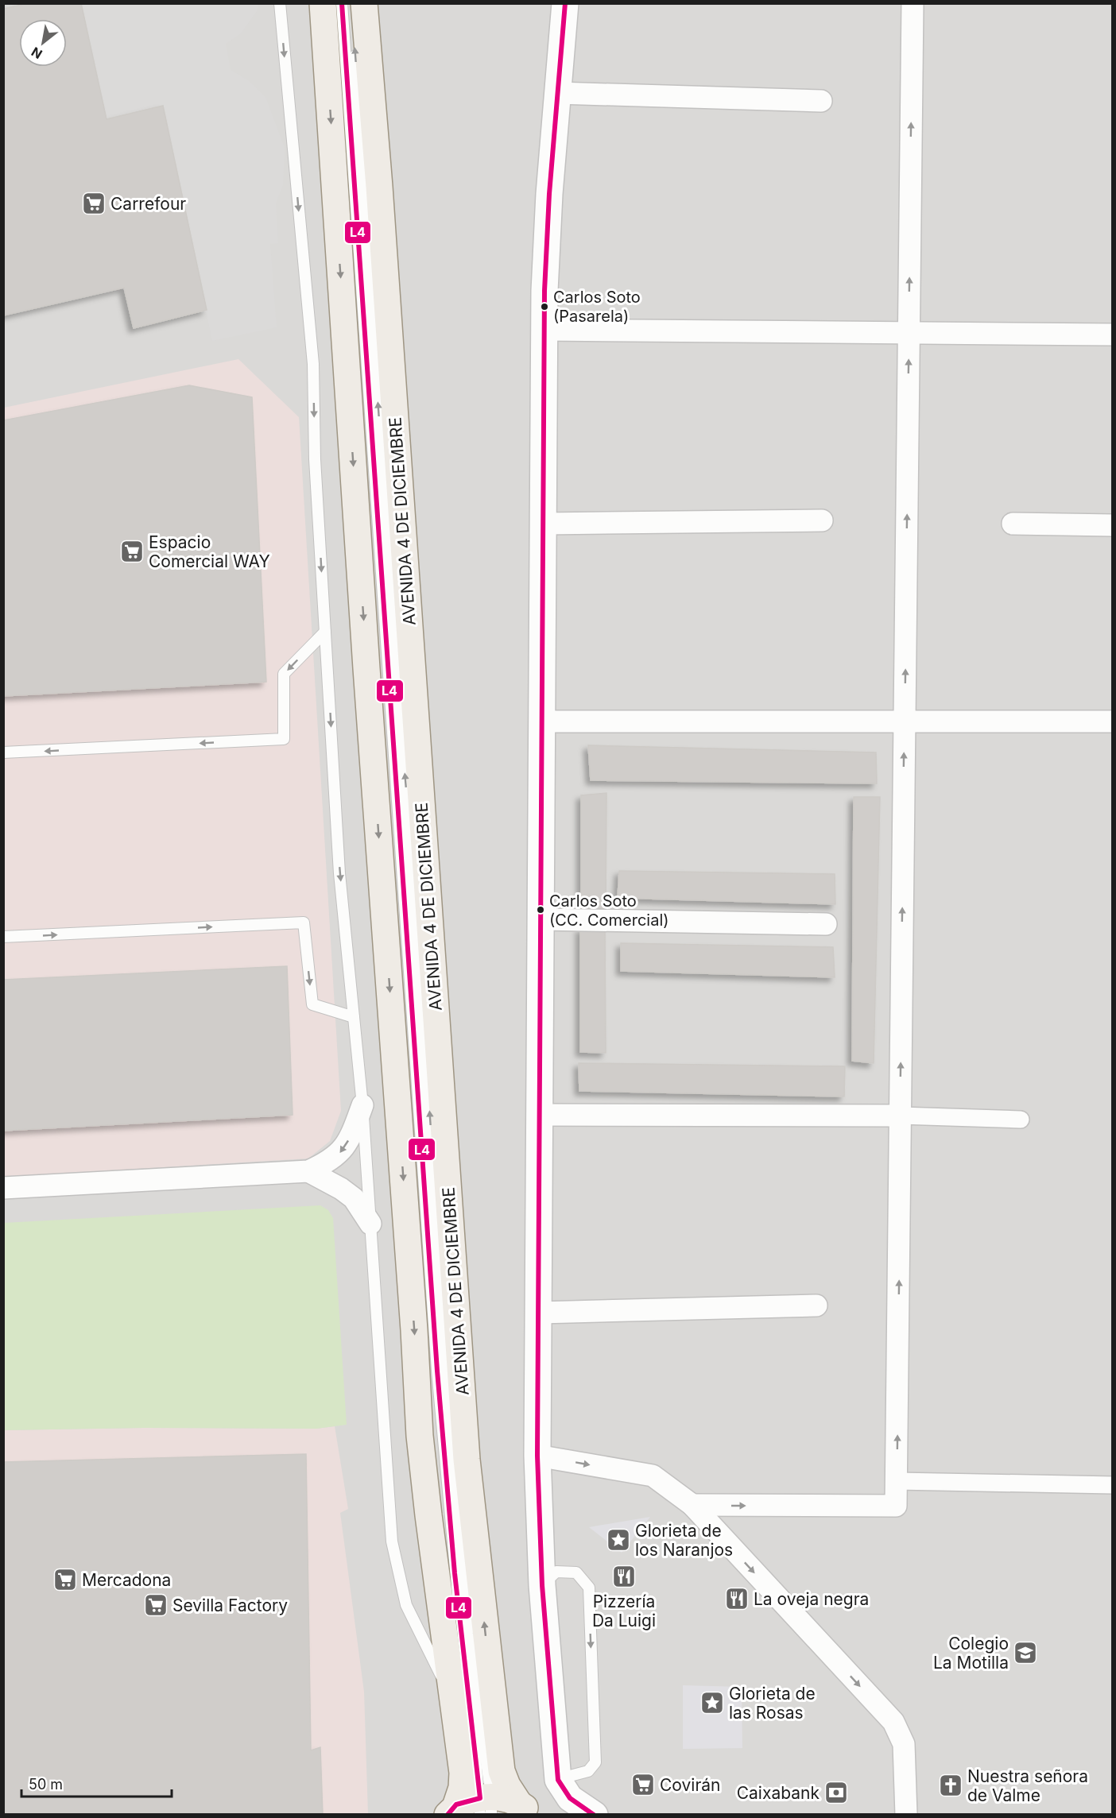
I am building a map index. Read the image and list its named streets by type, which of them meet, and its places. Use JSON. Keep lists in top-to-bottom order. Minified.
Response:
{"streets":{"main road":["AVENIDA 4 DE DICIEMBRE"]},"places":{"supermarket":["Carrefour","Espacio Comercial WAY","Mercadona","Sevilla Factory","Covirán"],"other":["Carlos Soto (Pasarela)","Carlos Soto (CC. Comercial)"],"place":["Glorieta de los Naranjos","Glorieta de las Rosas"],"restaurant":["Pizzería Da Luigi","La oveja negra"],"school or university":["Colegio La Motilla"],"church":["Nuestra señora de Valme"],"bank":["Caixabank"]},"lines":["transit line L4"],"scale_bar":"50 m","north":"bottom left"}
